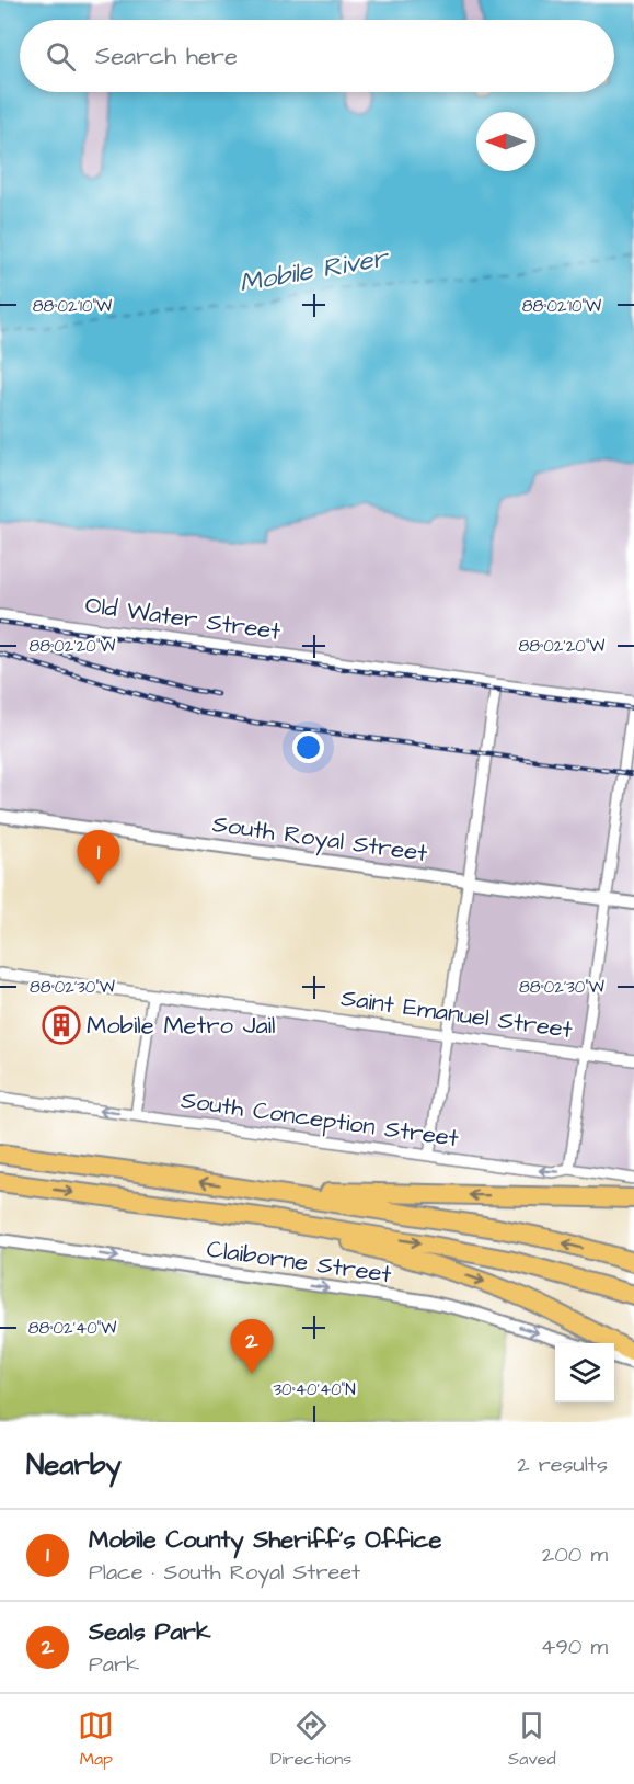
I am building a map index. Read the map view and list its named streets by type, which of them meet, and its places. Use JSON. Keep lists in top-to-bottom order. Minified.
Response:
{"streets":{"street":["Old Water Street","South Royal Street","Saint Emanuel Street","South Conception Street","Claiborne Street"]},"one_way":["South Conception Street","Claiborne Street"],"water":["Mobile River"],"places":{"building":["Mobile Metro Jail"]},"north":"left","page":{"search":"Search here","pins":["1","2"],"heading":["Nearby","2 results"],"list":[{"mark":"1","name":"Mobile County Sheriff's Office","note":"Place · South Royal Street","value":"200 m"},{"mark":"2","name":"Seals Park","note":"Park","value":"490 m"}],"nav":["Map","Directions","Saved"]},"coordinates":["88°02'10\"W","88°02'20\"W","88°02'30\"W","88°02'40\"W","30°40'40\"N"]}
